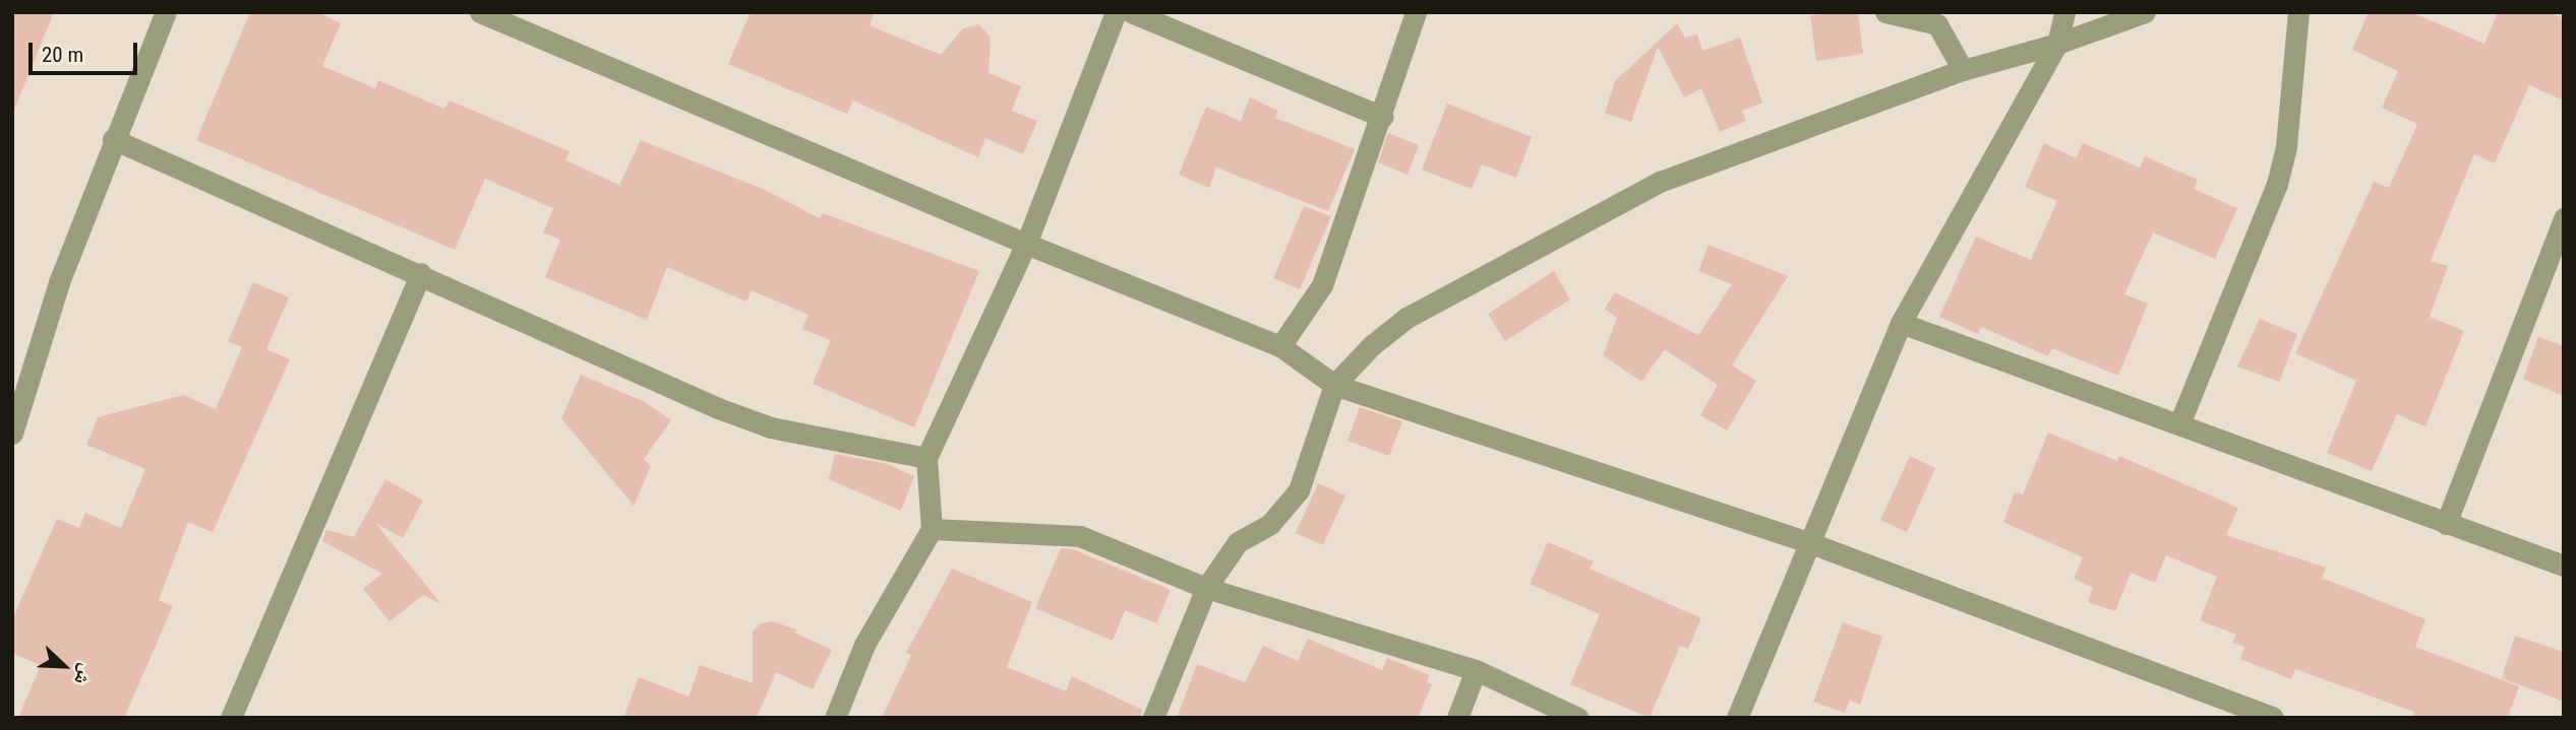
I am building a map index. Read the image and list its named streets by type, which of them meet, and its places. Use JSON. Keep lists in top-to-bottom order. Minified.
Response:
{"scale_bar":"20 m","north":"bottom right"}
